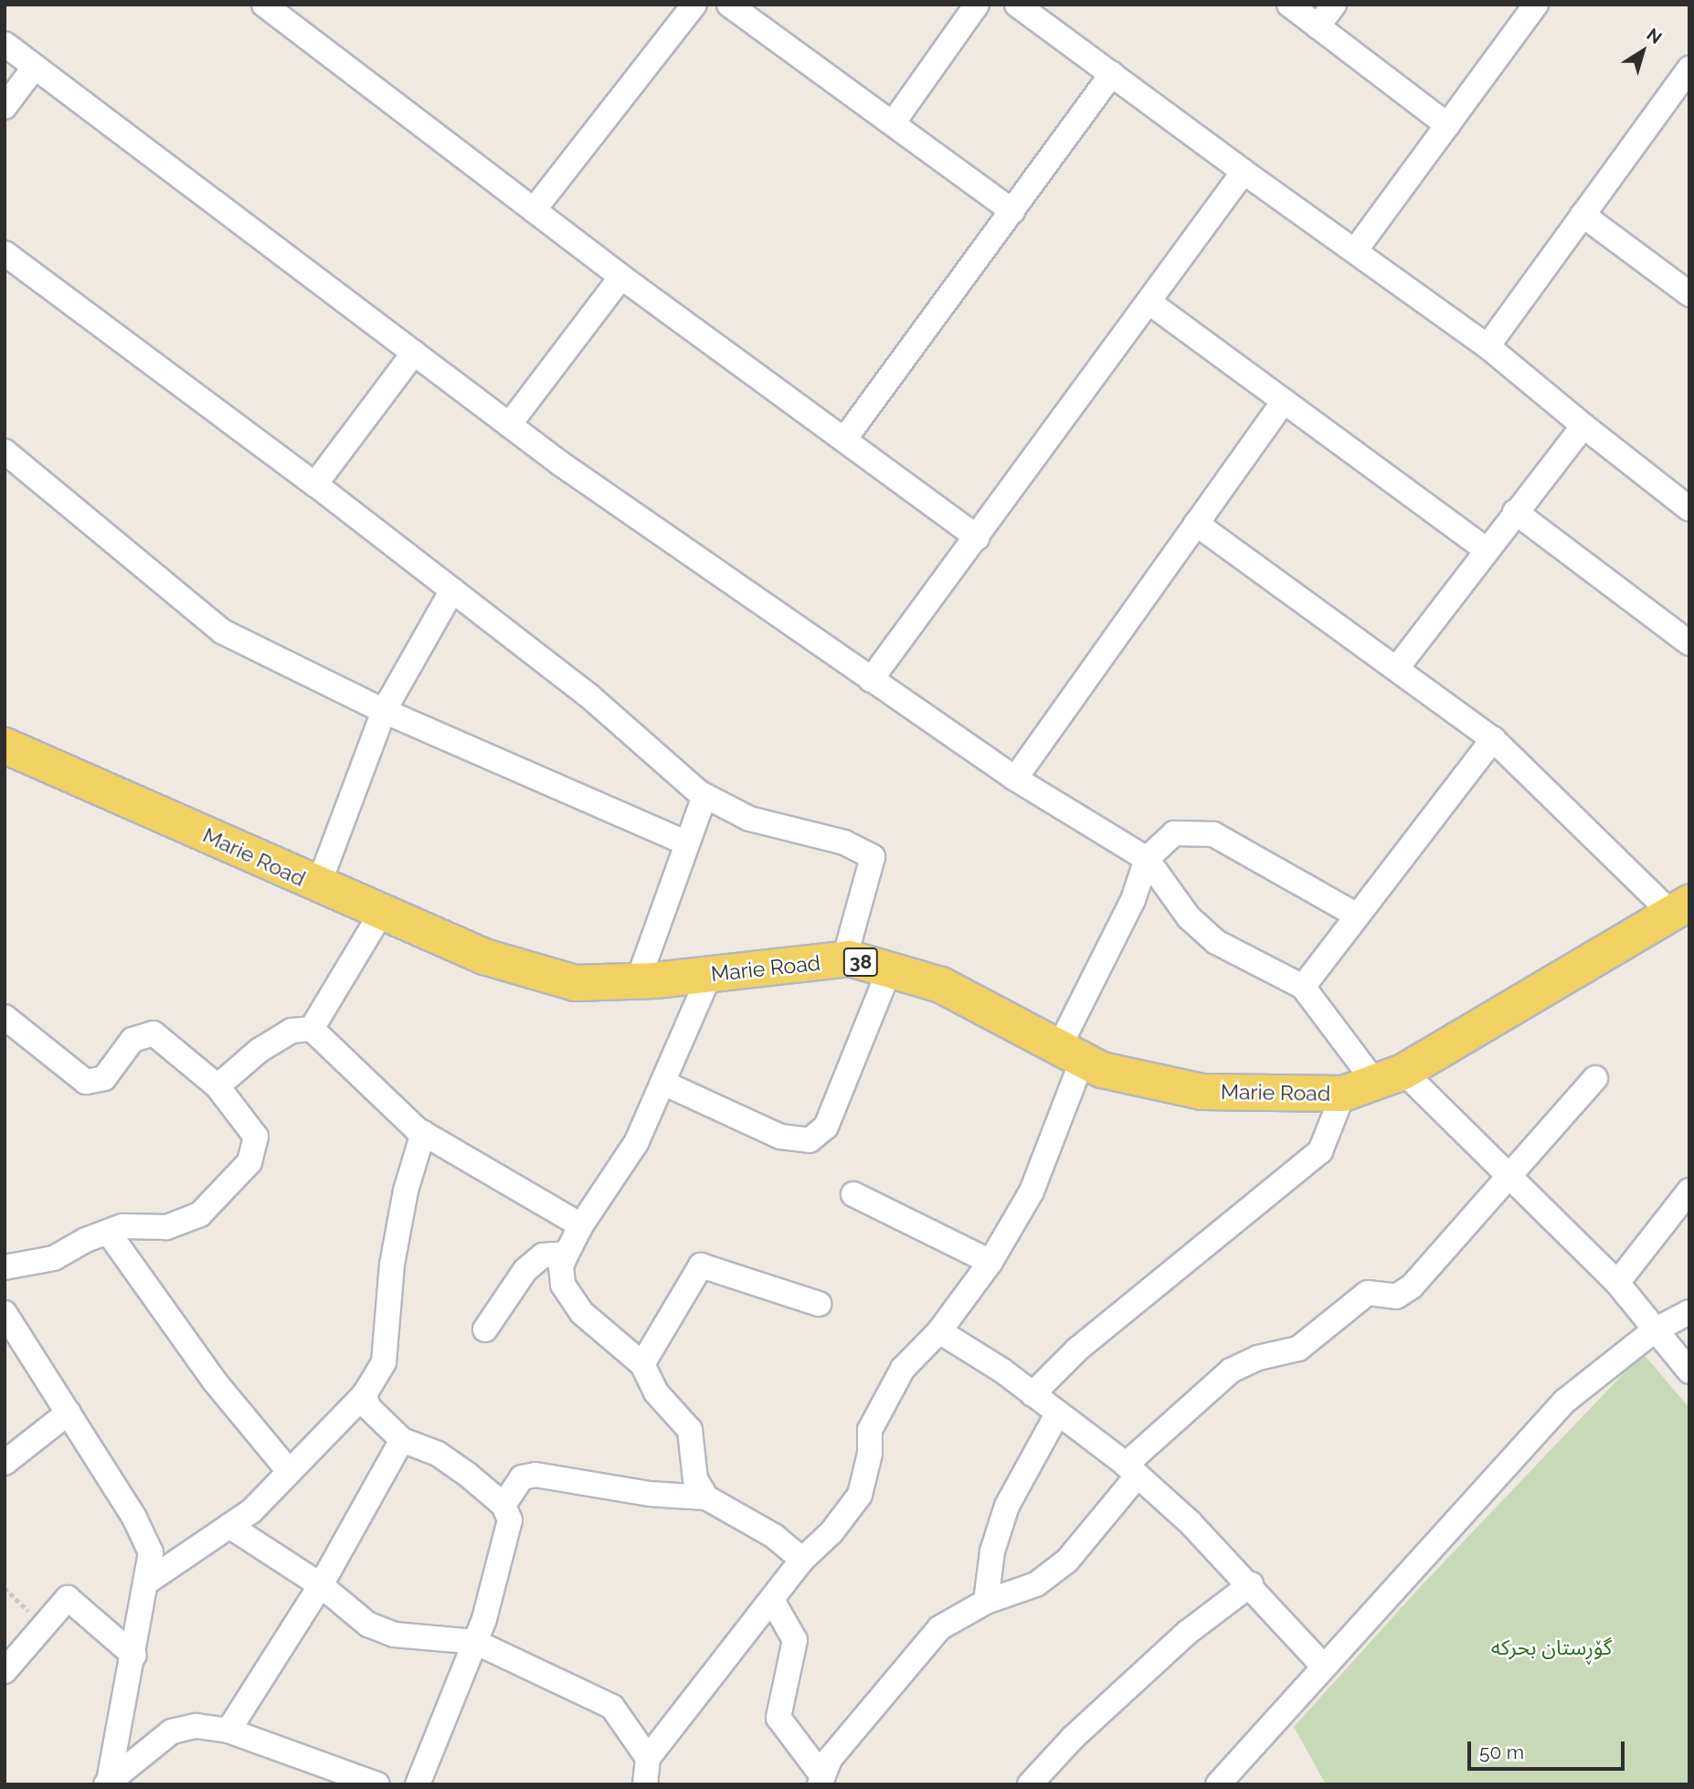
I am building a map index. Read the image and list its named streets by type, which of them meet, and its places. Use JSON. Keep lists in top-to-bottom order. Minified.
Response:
{"streets":{"main road":["Marie Road","38"]},"parks":["گۆڕستان بحركه‌"],"scale_bar":"50 m","north":"top right"}
